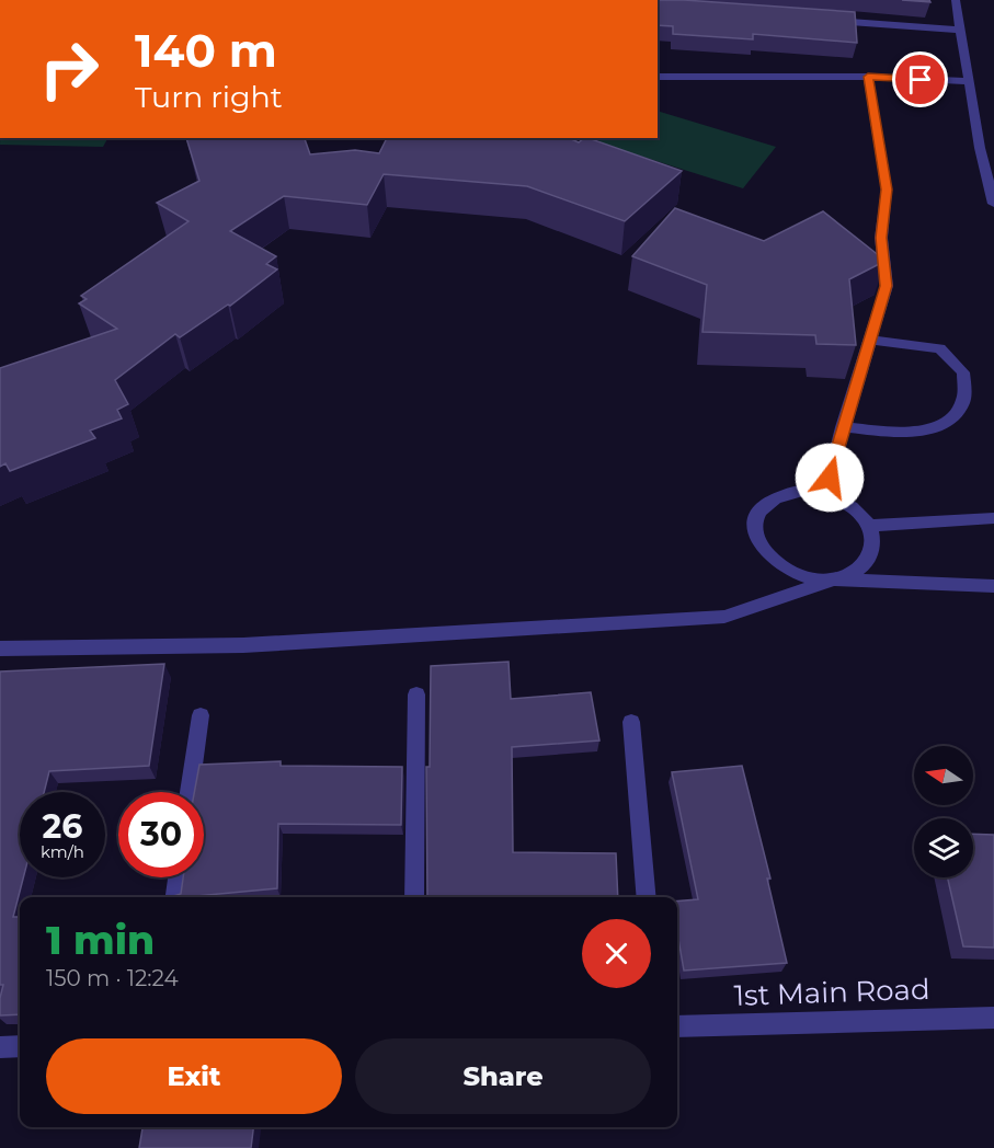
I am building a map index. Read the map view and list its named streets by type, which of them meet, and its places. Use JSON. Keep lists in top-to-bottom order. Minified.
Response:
{"streets":{"street":["1st Main Road"]},"north":"left","page":{"turn":["140 m","Turn right"],"speed":"26 km/h","limit":"30","heading":["1 min","150 m · 12:24"],"buttons":["Exit","Share"]}}
